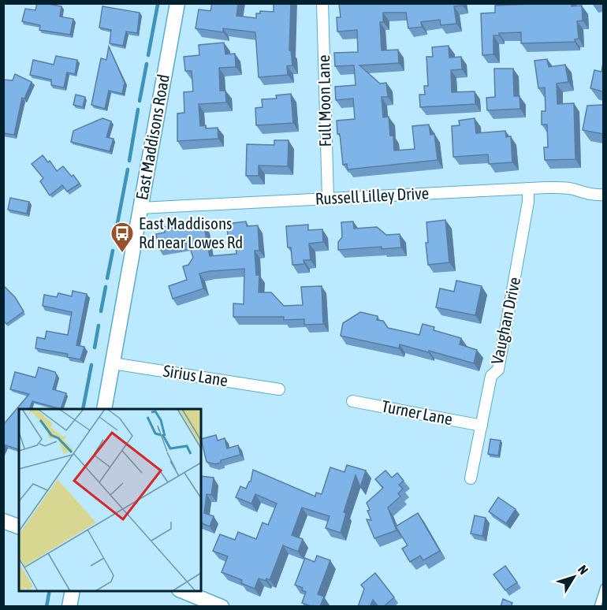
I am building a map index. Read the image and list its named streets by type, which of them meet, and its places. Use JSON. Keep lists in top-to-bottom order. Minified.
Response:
{"streets":{"street":["Full Moon Lane","East Maddisons Road","Russell Lilley Drive","Vaughan Drive","Sirius Lane","Turner Lane"]},"crossings":[["Full Moon Lane","Russell Lilley Drive"],["East Maddisons Road","Russell Lilley Drive"],["East Maddisons Road","Sirius Lane"],["Russell Lilley Drive","Vaughan Drive"],["Vaughan Drive","Turner Lane"]],"places":{"bus stop":["East Maddisons Rd near Lowes Rd"]},"north":"top right"}
